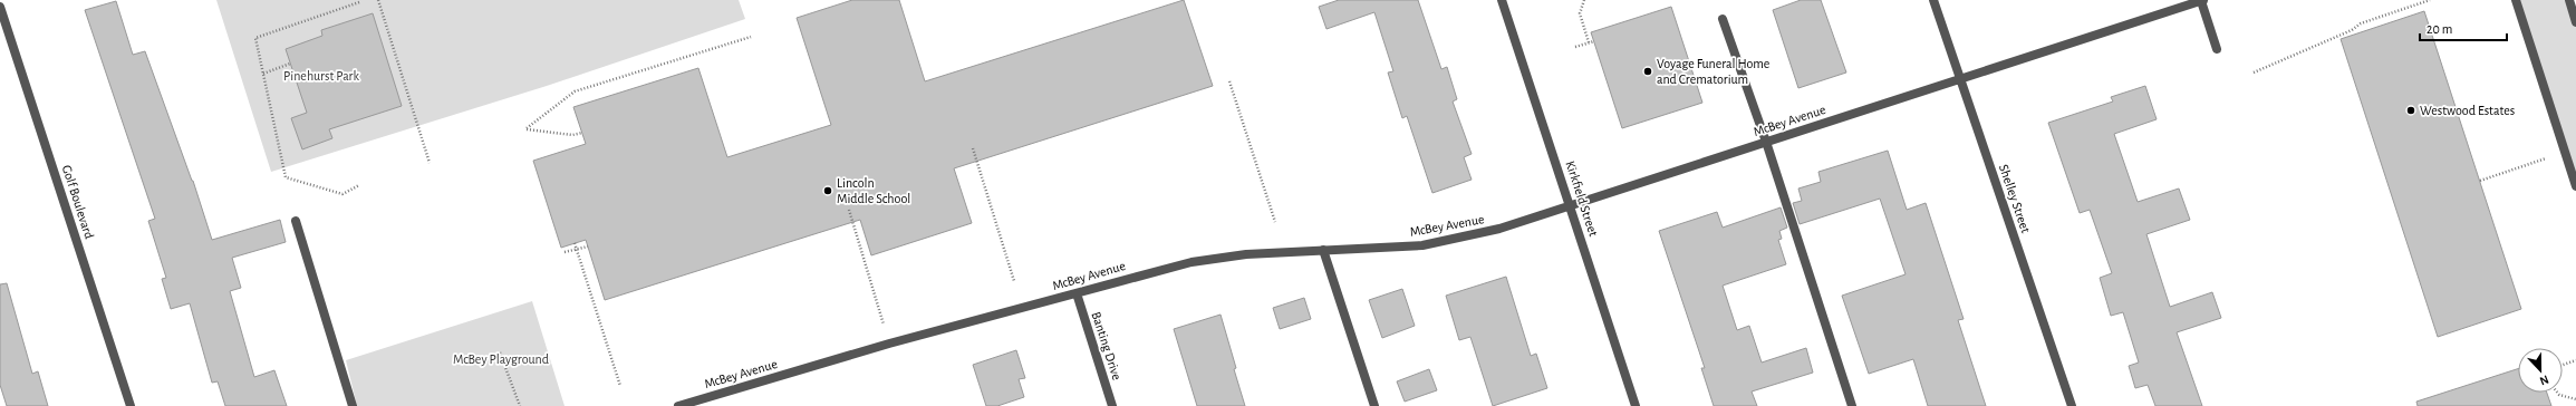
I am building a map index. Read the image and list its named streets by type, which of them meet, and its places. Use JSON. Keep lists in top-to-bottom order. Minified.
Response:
{"streets":{"street":["McBey Avenue","Kirkfield Street","Shelley Street","Golf Boulevard","Banting Drive"]},"crossings":[["McBey Avenue","Kirkfield Street"],["McBey Avenue","Shelley Street"],["McBey Avenue","Banting Drive"]],"parks":["Pinehurst Park","McBey Playground"],"places":["Voyage Funeral Home and Crematorium","Westwood Estates","Lincoln Middle School"],"scale_bar":"20 m","north":"bottom"}
